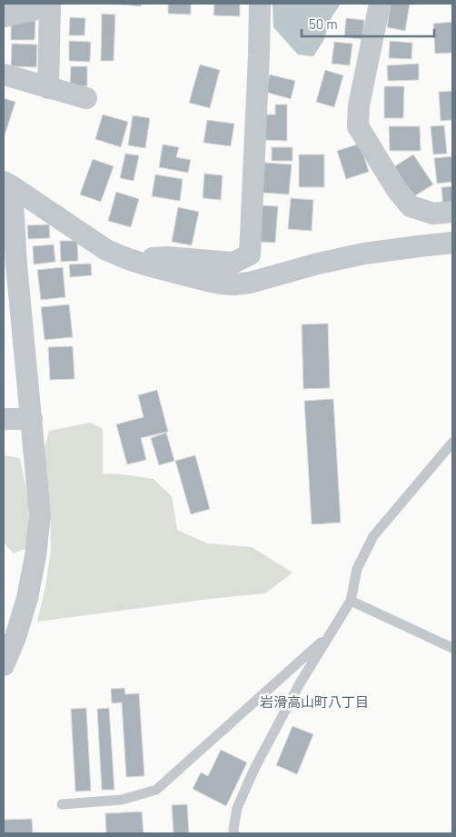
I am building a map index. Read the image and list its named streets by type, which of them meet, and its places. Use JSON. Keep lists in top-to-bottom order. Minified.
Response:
{"districts":["岩滑高山町八丁目"],"scale_bar":"50 m"}
